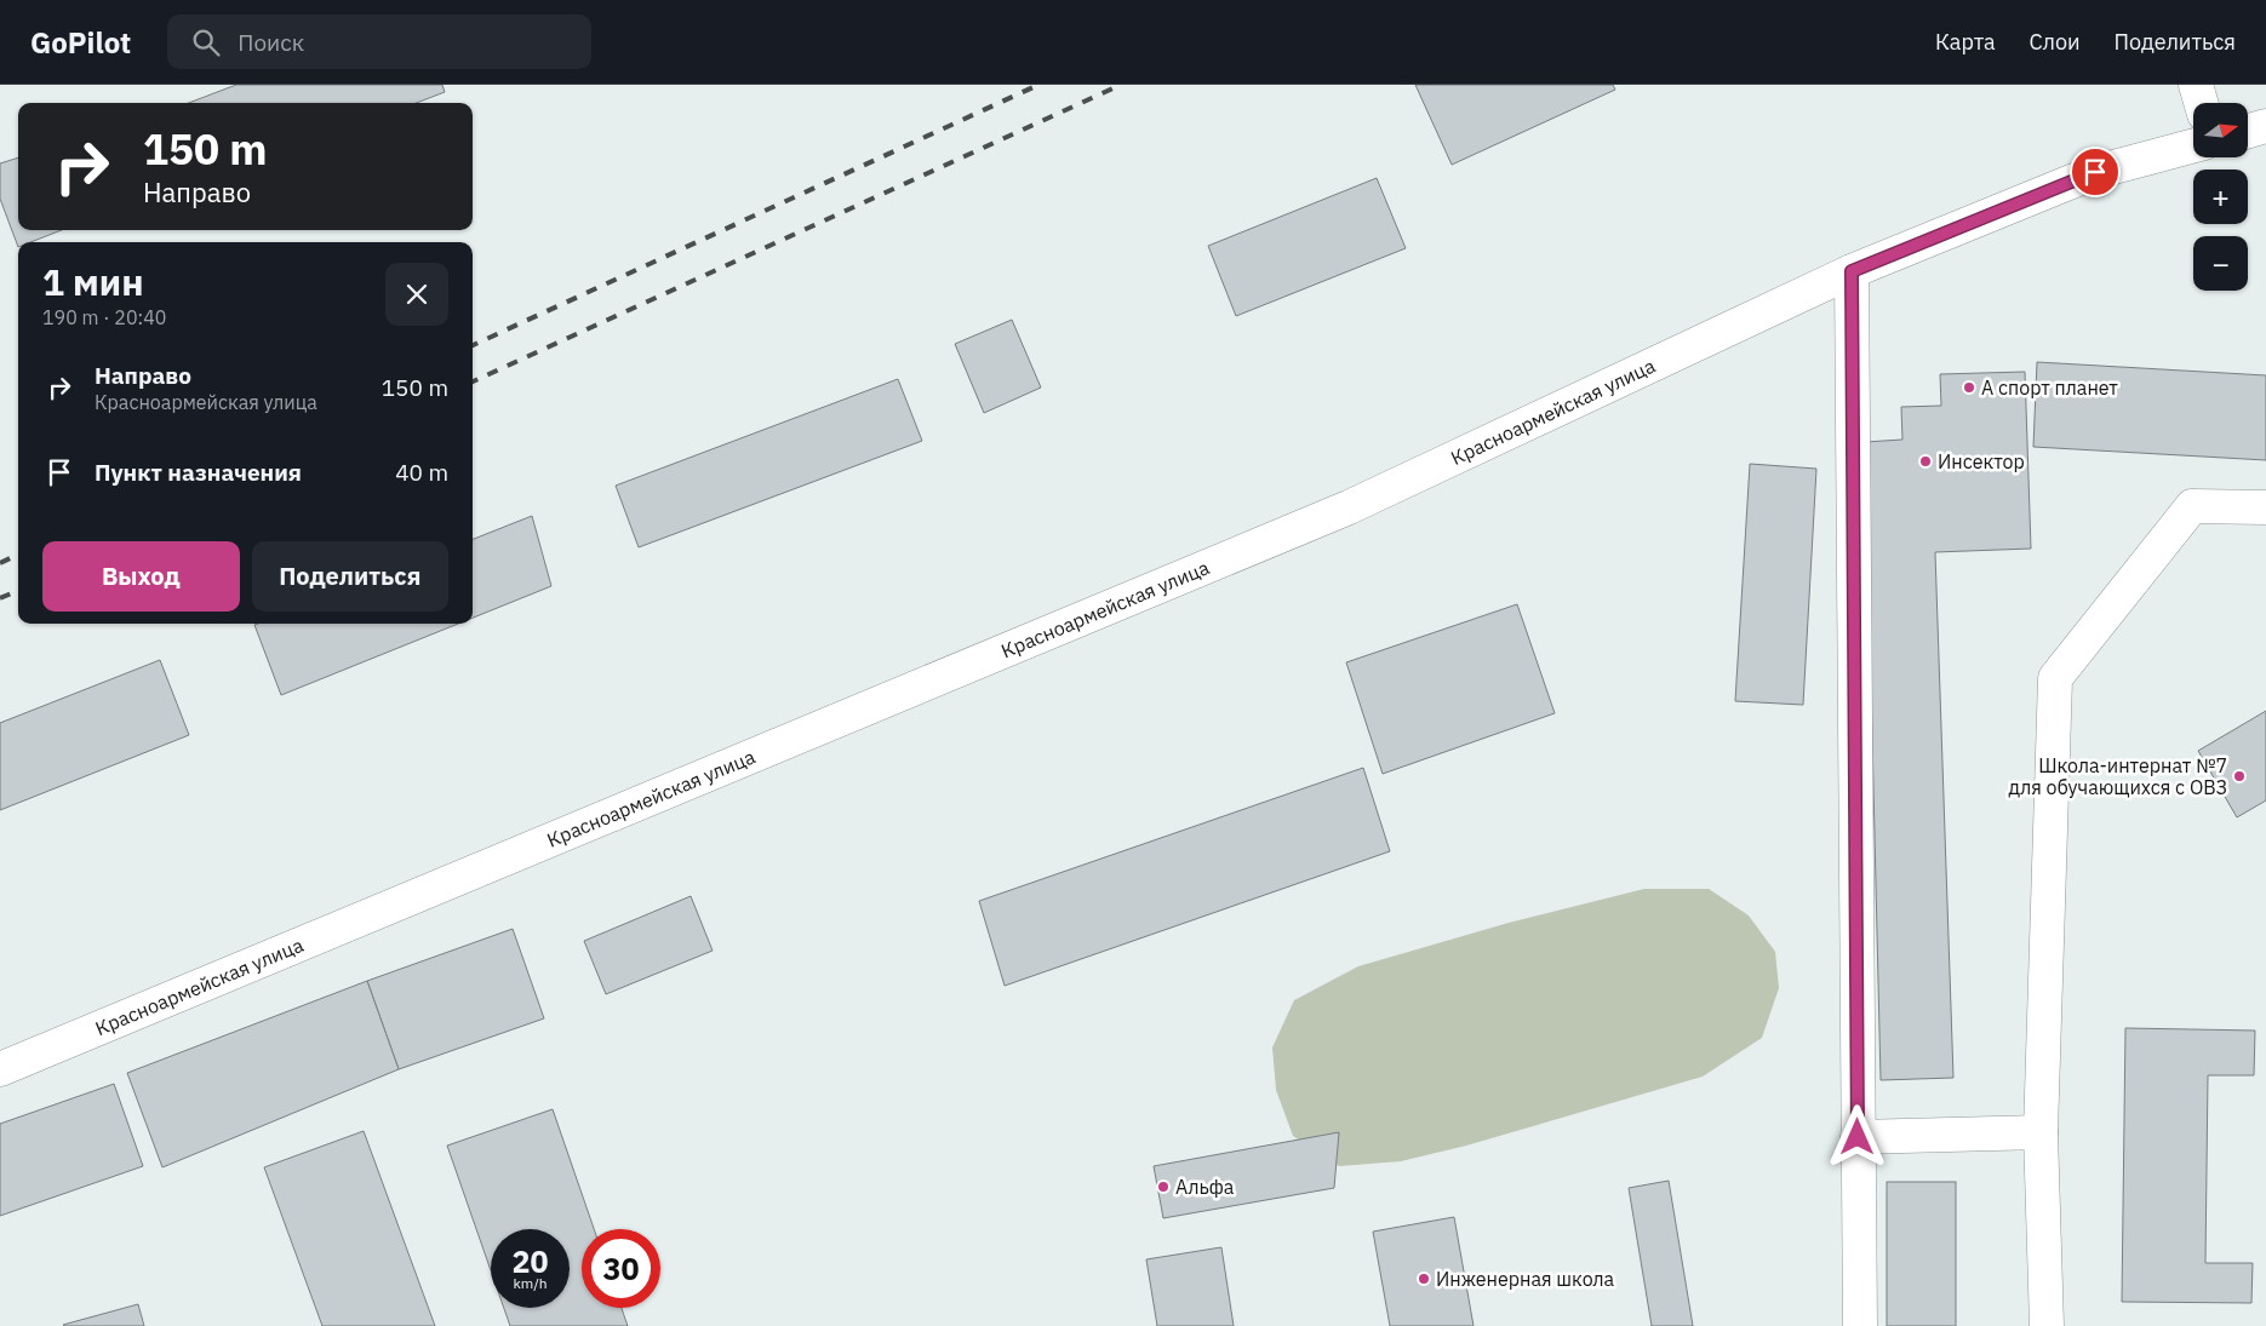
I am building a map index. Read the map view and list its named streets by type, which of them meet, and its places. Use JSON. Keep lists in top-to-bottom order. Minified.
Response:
{"streets":{"street":["Красноармейская улица"]},"places":["А спорт планет","Инсектор","Школа-интернат №7 для обучающихся с ОВЗ","Альфа","Инженерная школа"],"north":"right","page":{"header":"GoPilot","search":"Поиск","nav":["Карта","Слои","Поделиться"],"map_buttons":["+","−"],"turn":["150 m","Направо"],"heading":["1 мин","190 m · 20:40"],"list":[{"name":"Направо","note":"Красноармейская улица","value":"150 m"},{"name":"Пункт назначения","value":"40 m"}],"buttons":["Выход","Поделиться"],"speed":"20 km/h","limit":"30"}}
